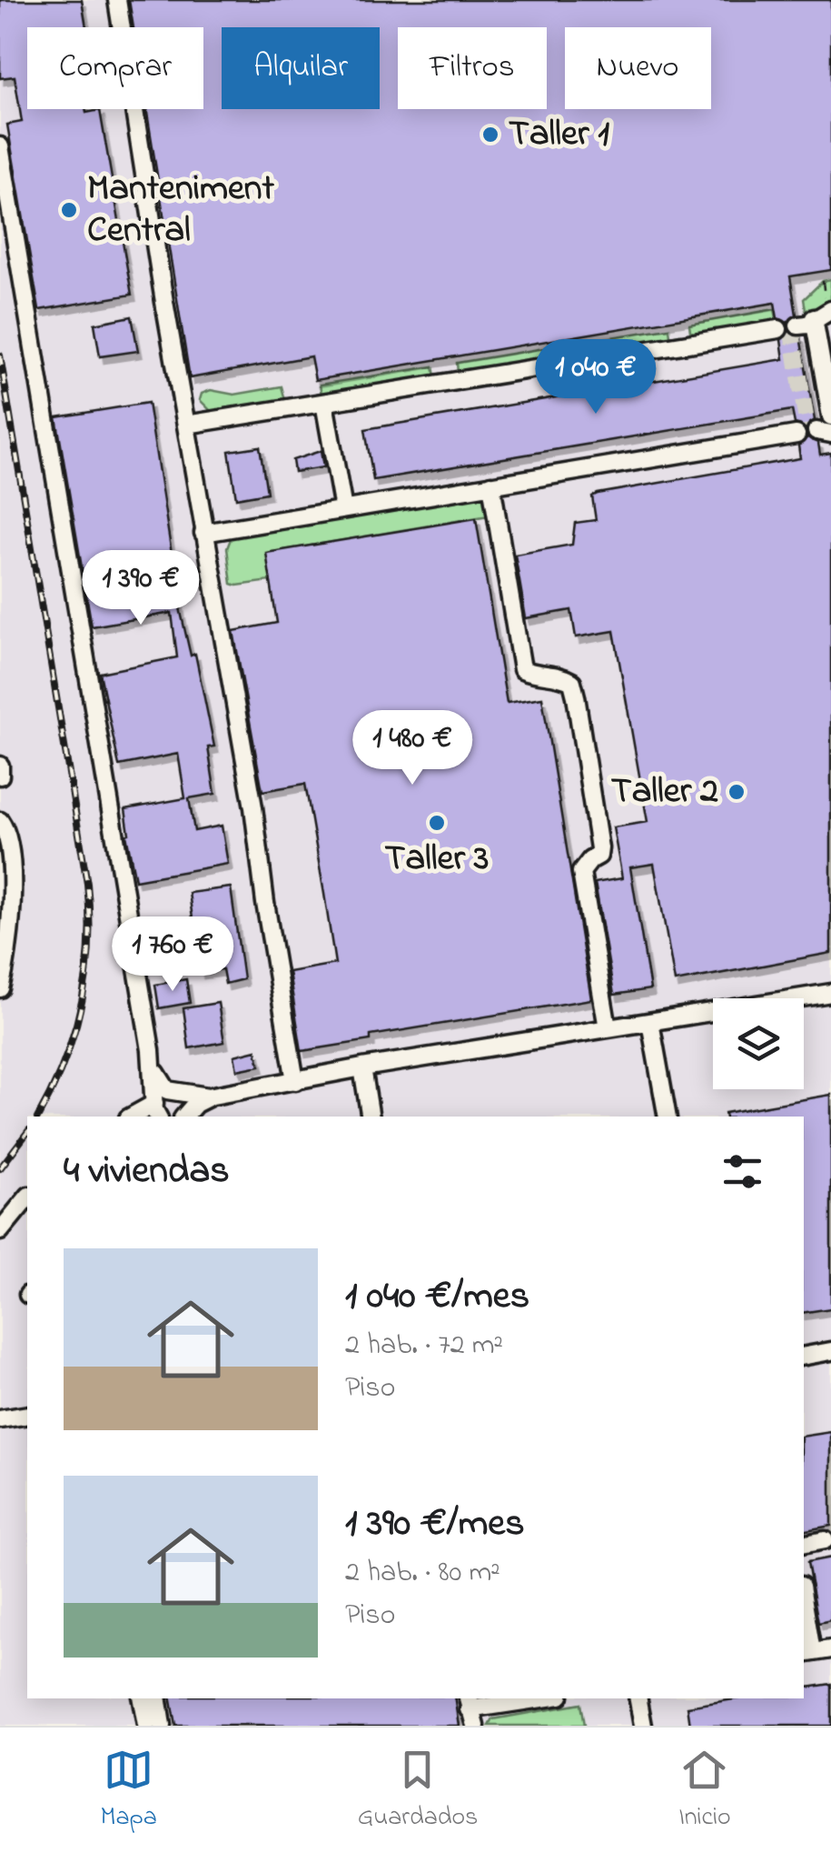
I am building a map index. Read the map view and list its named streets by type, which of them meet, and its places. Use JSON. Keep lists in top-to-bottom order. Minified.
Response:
{"places":["Taller 1","Manteniment Central","Taller 2","Taller 3"],"page":{"chip":["Comprar","Alquilar","Filtros","Nuevo"],"price":["1 040 €","1 390 €","1 480 €","1 760 €"],"heading":"4 viviendas","list":[{"name":"1 040 €/mes","note":"2 hab. · 72 m² · Piso"},{"name":"1 390 €/mes","note":"2 hab. · 80 m² · Piso"}],"tabs":["Mapa","Guardados","Inicio"]}}
